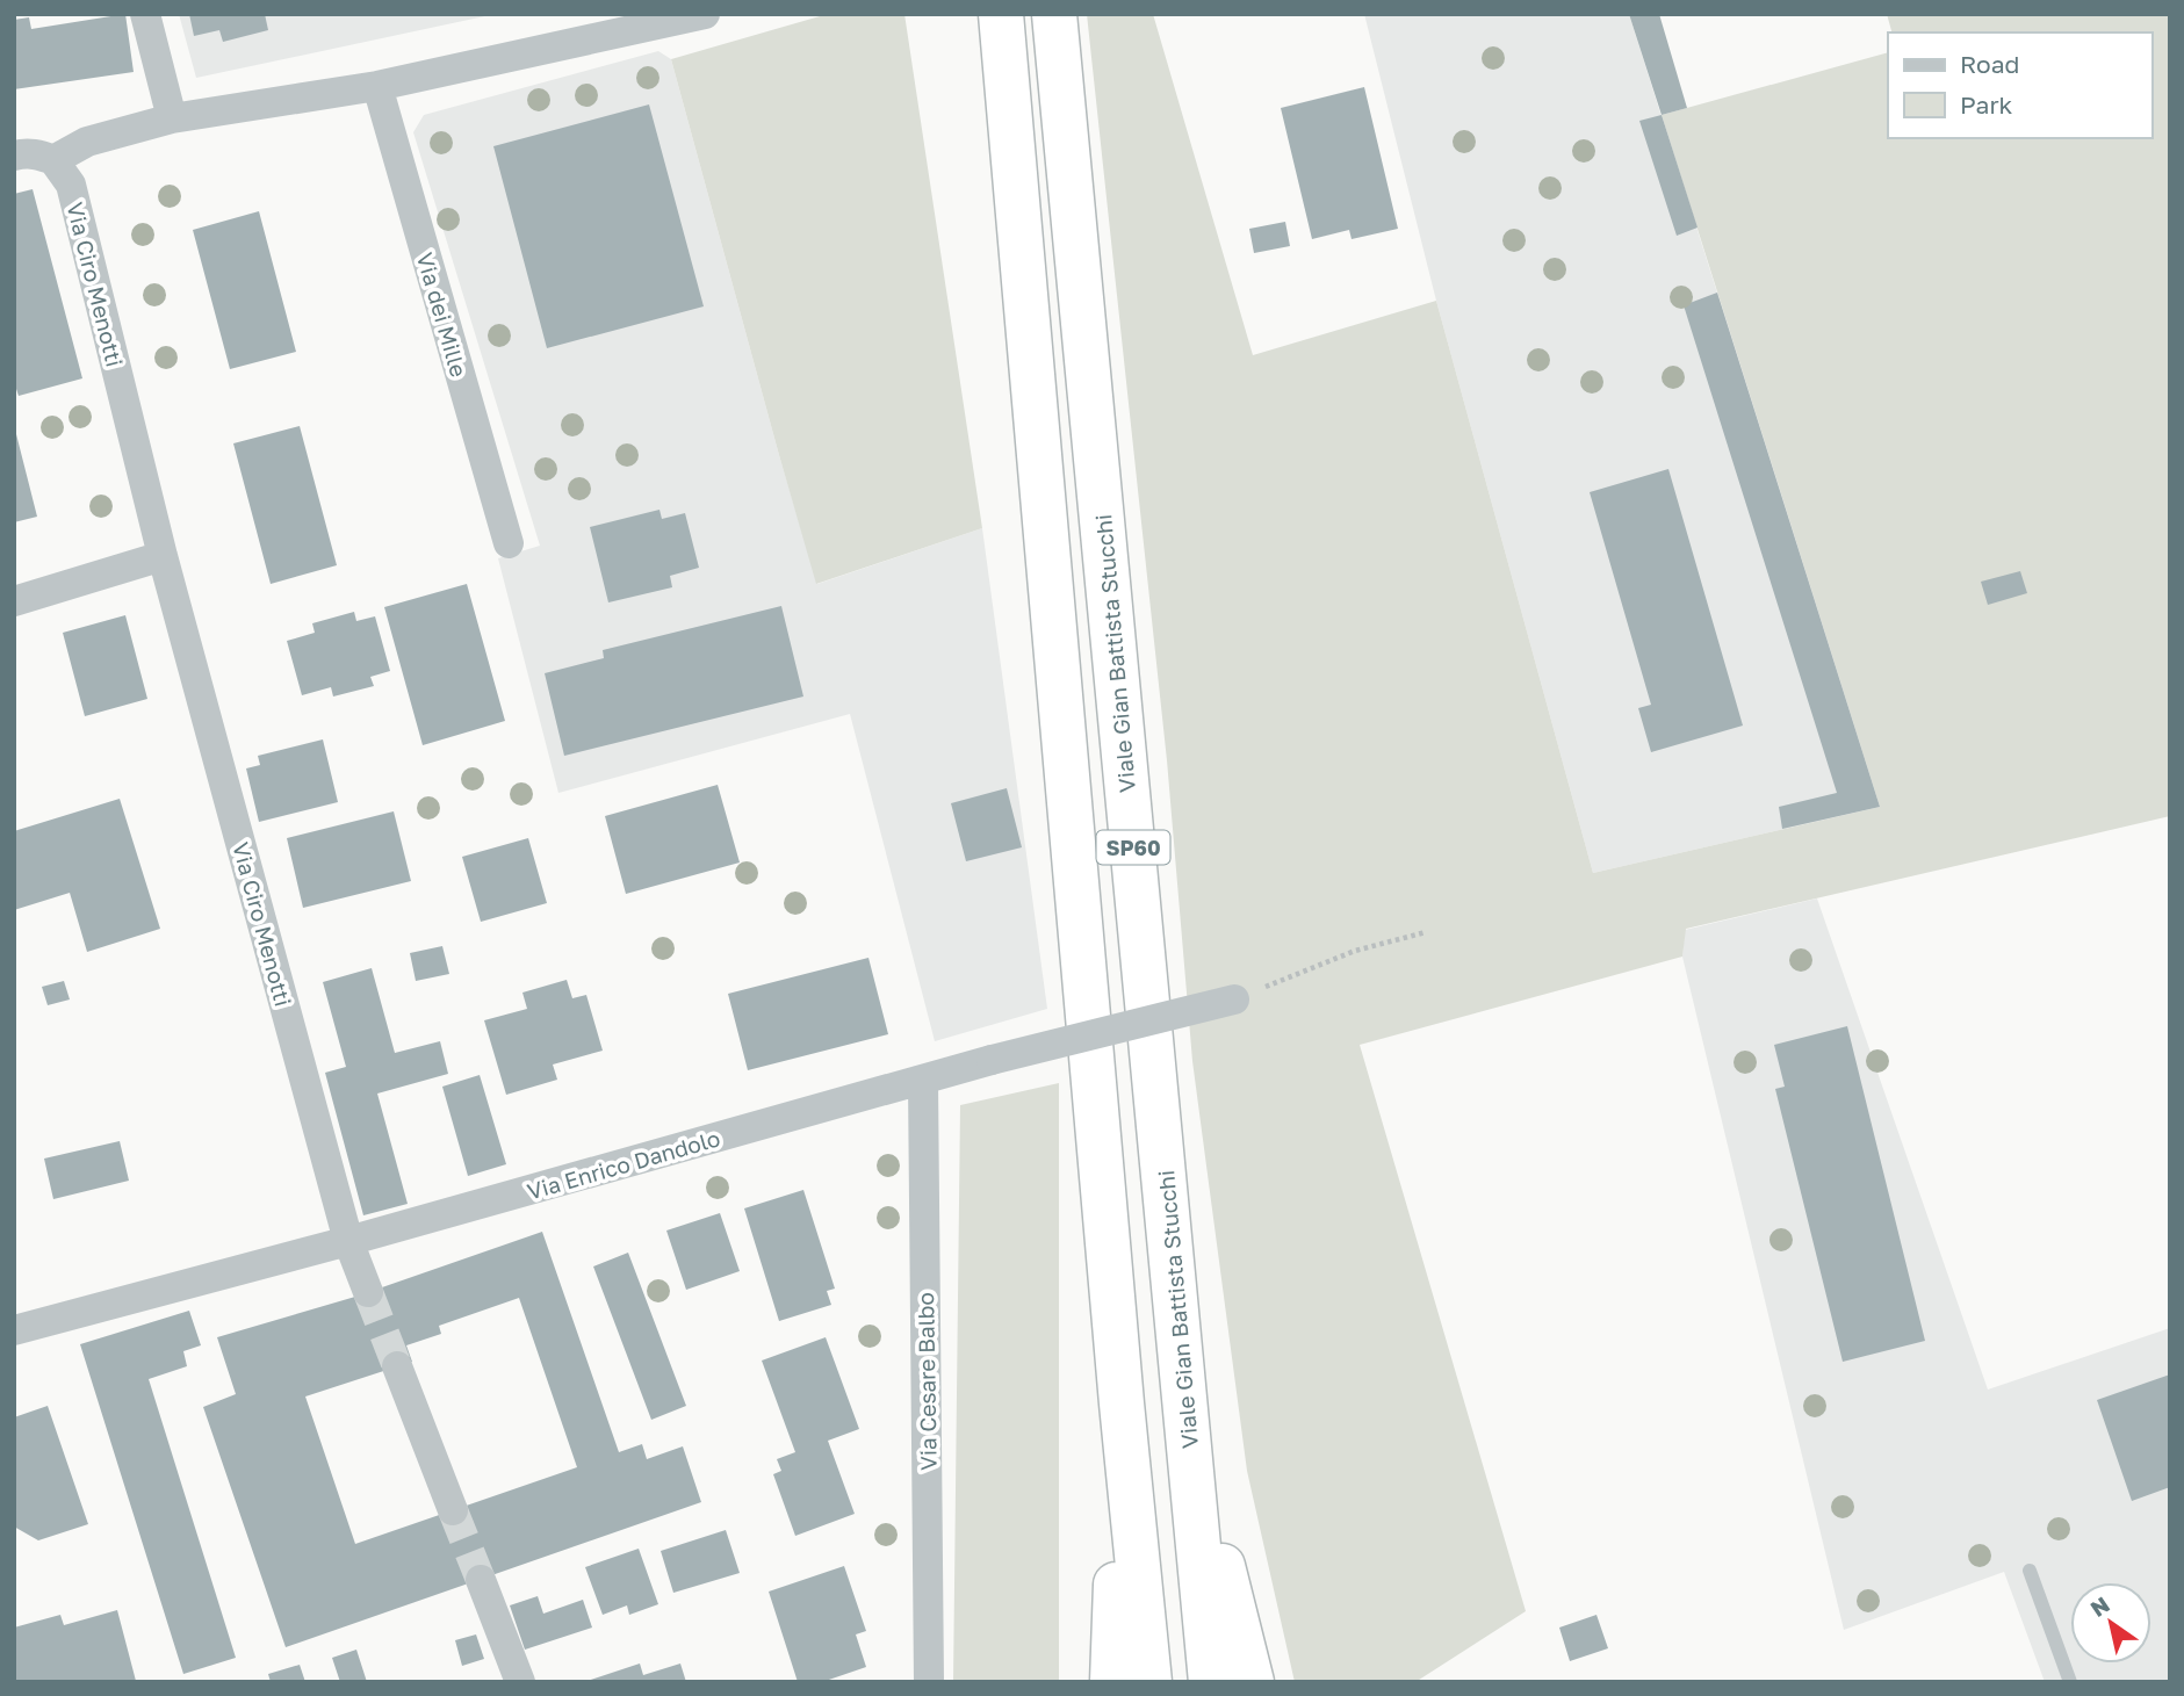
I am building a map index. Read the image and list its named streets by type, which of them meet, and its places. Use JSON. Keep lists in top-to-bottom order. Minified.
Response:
{"streets":{"highway":["Viale Gian Battista Stucchi","SP60"],"street":["Via Ciro Menotti","Via dei Mille","Via Enrico Dandolo","Via Cesare Balbo"]},"crossings":[["Via Ciro Menotti","Via Enrico Dandolo"],["Via Enrico Dandolo","Via Cesare Balbo"]],"legend":["Road","Park"],"north":"top left"}
